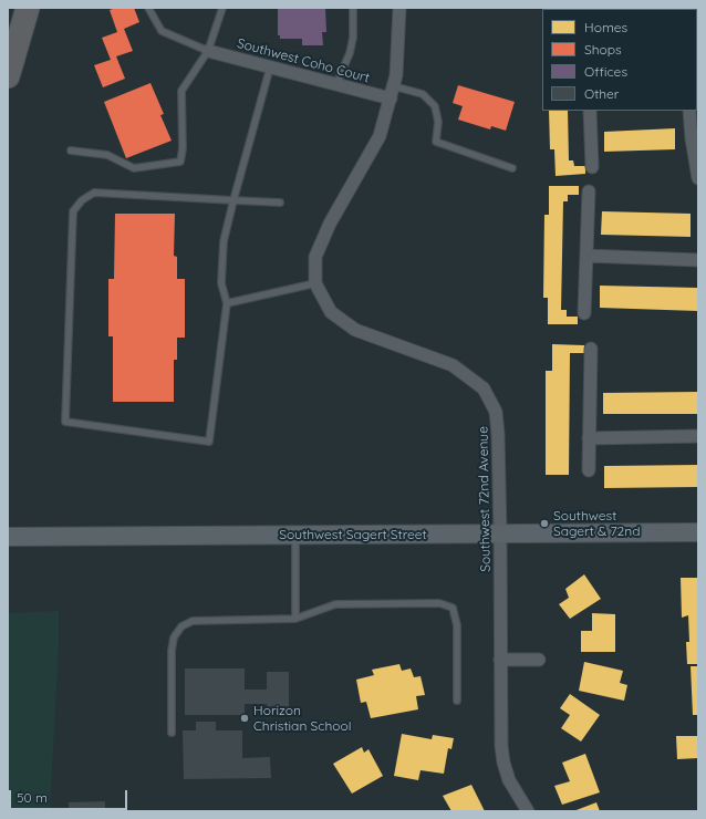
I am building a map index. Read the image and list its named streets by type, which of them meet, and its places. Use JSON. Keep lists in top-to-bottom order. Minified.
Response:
{"streets":{"main road":["Southwest Sagert Street"],"street":["Southwest Coho Court","Southwest 72nd Avenue"]},"crossings":[["Southwest Coho Court","Southwest 72nd Avenue"],["Southwest 72nd Avenue","Southwest Sagert Street"]],"places":["Southwest Sagert & 72nd","Horizon Christian School"],"legend":["Homes","Shops","Offices","Other"],"scale_bar":"50 m"}
